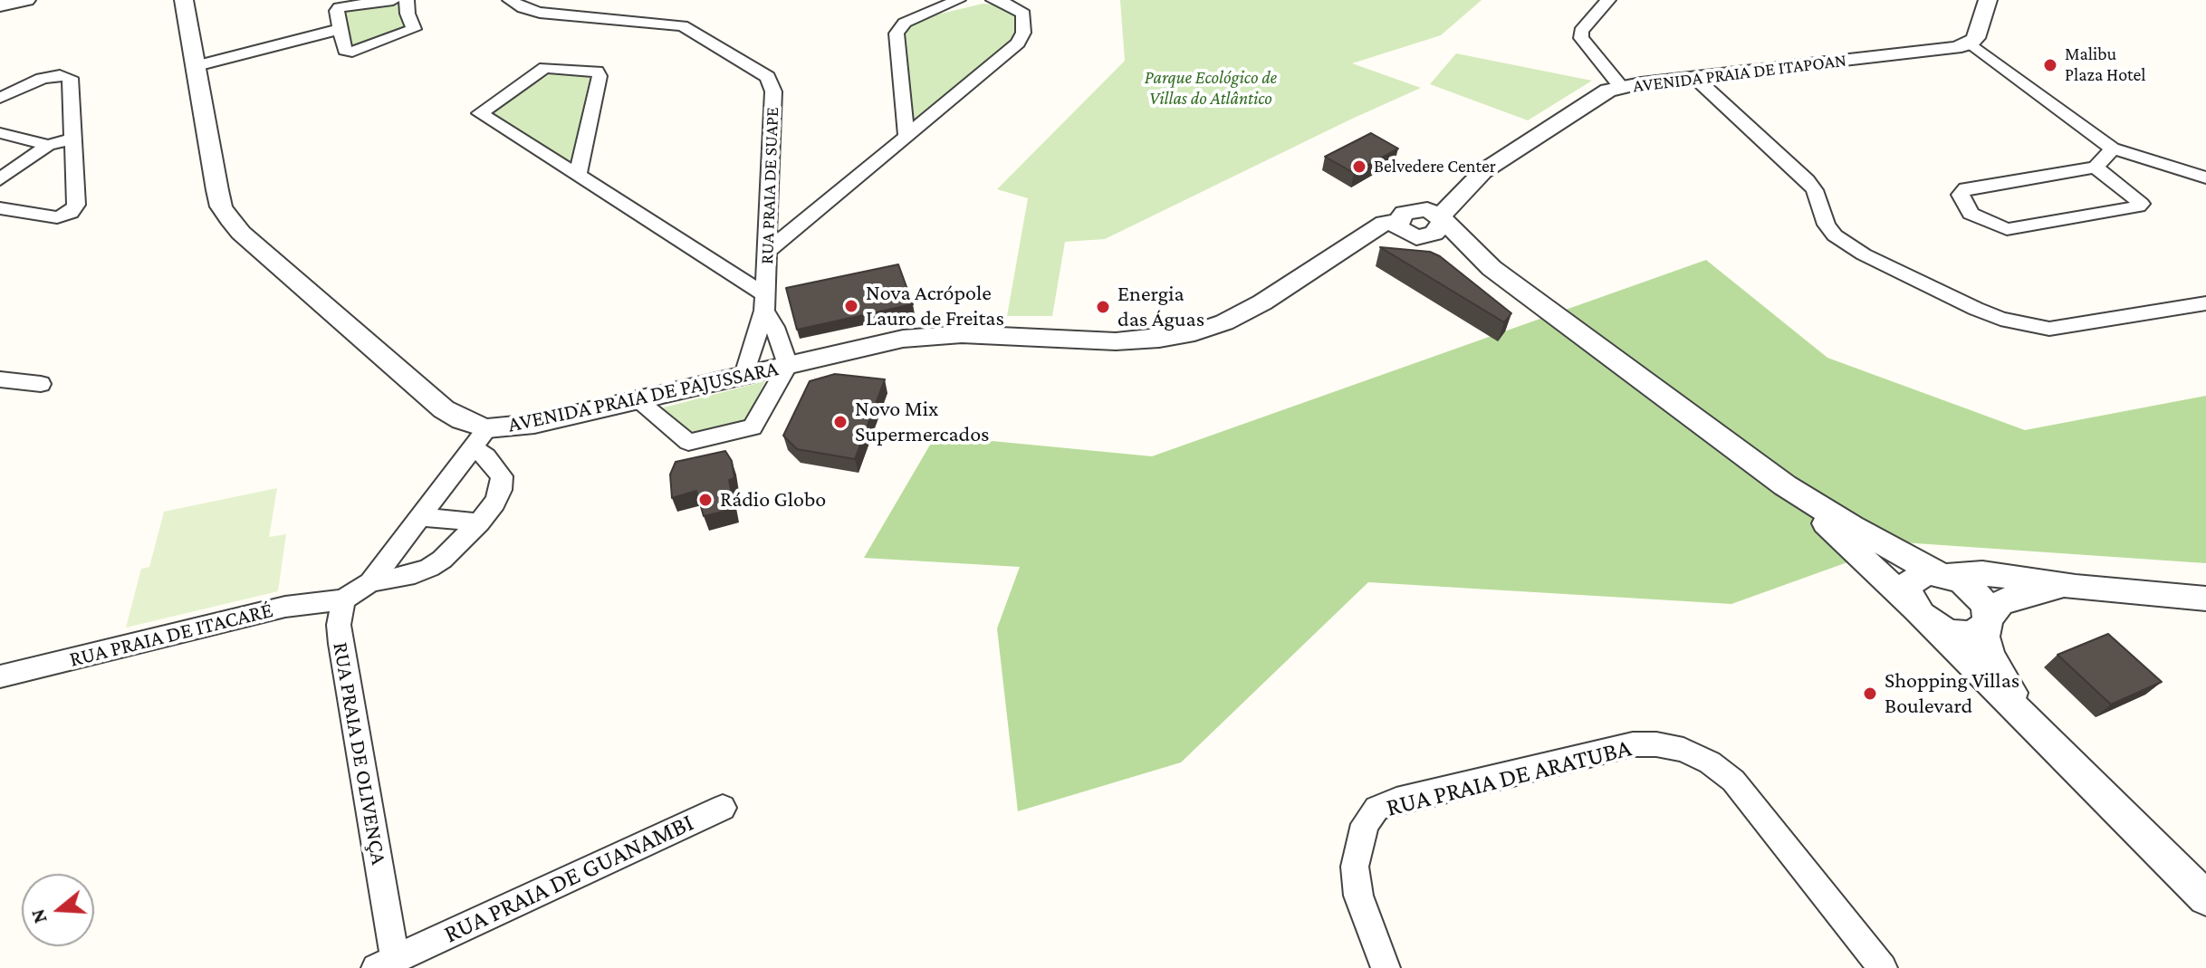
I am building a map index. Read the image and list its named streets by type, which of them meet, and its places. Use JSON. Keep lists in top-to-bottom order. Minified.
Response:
{"streets":{"street":["AVENIDA PRAIA DE ITAPOAN","RUA PRAIA DE SUAPE","AVENIDA PRAIA DE PAJUSSARA","RUA PRAIA DE ITACARÉ","RUA PRAIA DE OLIVENÇA","RUA PRAIA DE ARATUBA","RUA PRAIA DE GUANAMBI"]},"crossings":[["AVENIDA PRAIA DE ITAPOAN","AVENIDA PRAIA DE PAJUSSARA"],["RUA PRAIA DE SUAPE","AVENIDA PRAIA DE PAJUSSARA"],["RUA PRAIA DE ITACARÉ","RUA PRAIA DE OLIVENÇA"],["RUA PRAIA DE OLIVENÇA","RUA PRAIA DE GUANAMBI"]],"parks":["Parque Ecológico de Villas do Atlântico"],"places":["Malibu Plaza Hotel","Belvedere Center","Nova Acrópole Lauro de Freitas","Energia das Águas","Novo Mix Supermercados","Rádio Globo","Shopping Villas Boulevard"],"north":"left"}
